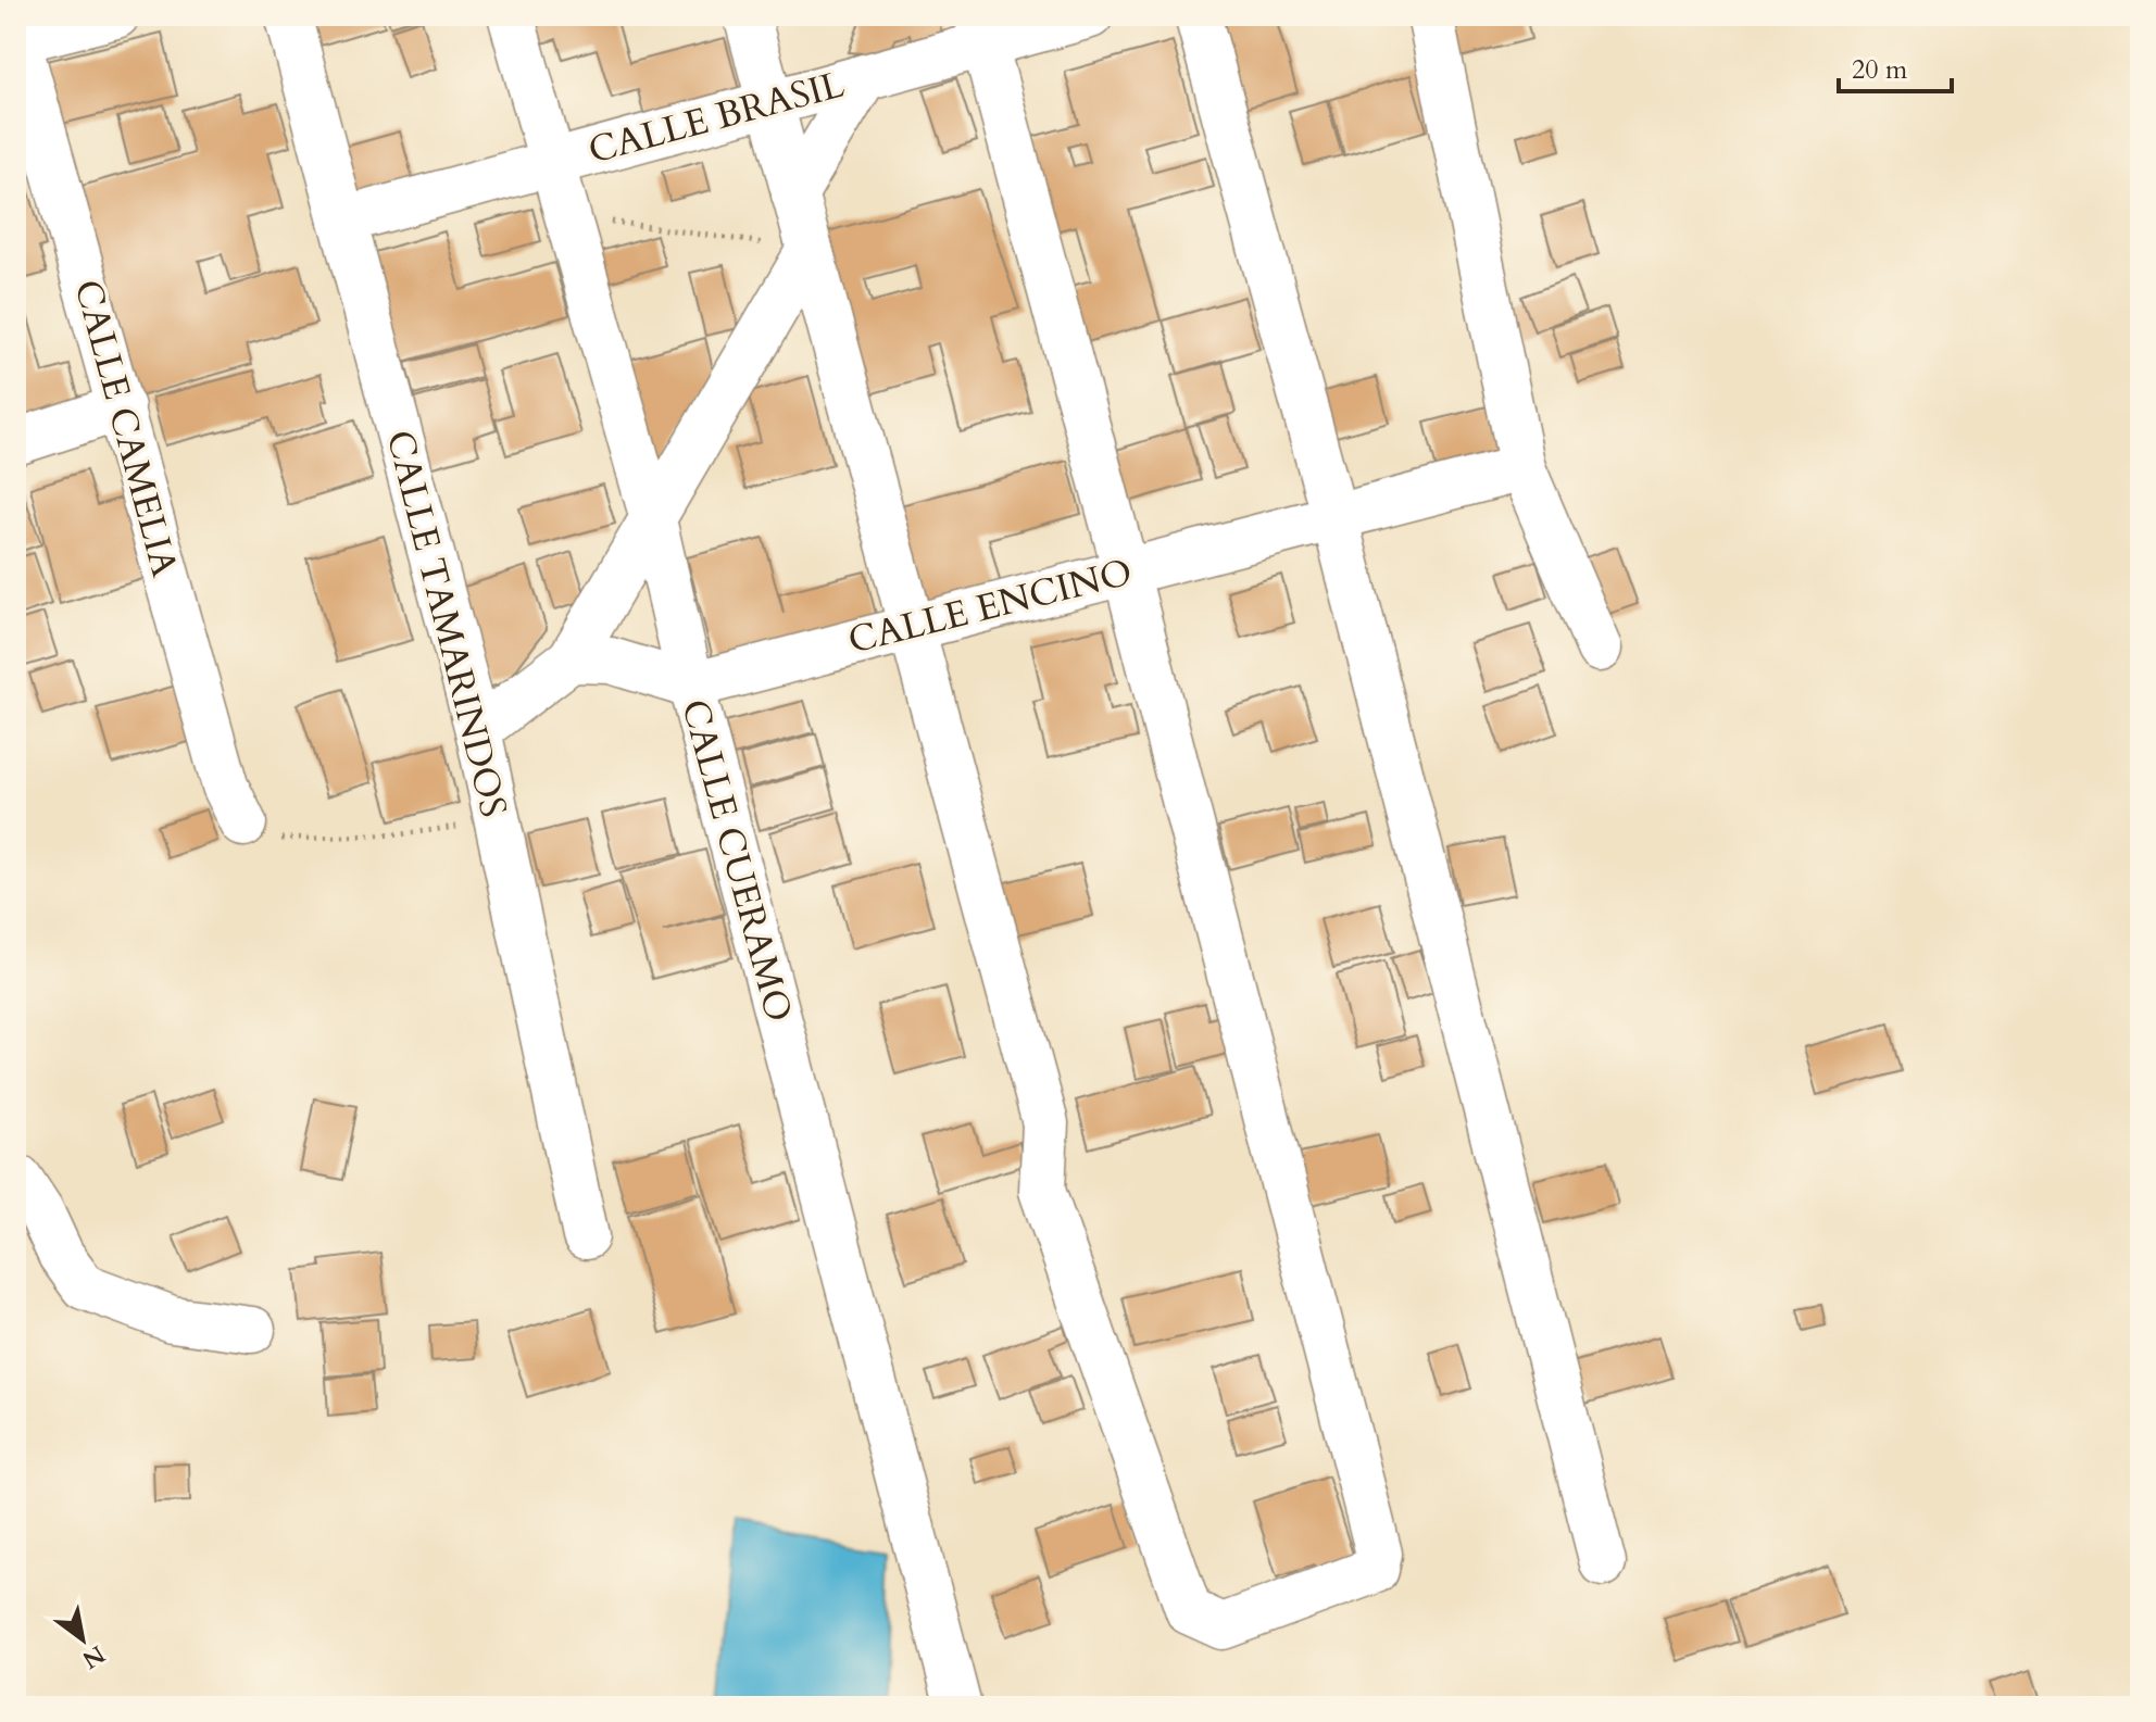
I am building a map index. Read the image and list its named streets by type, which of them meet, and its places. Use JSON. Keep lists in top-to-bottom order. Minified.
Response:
{"streets":{"street":["CALLE BRASIL","CALLE CAMELIA","CALLE ENCINO","CALLE TAMARINDOS","CALLE CUERAMO"]},"crossings":[["CALLE BRASIL","CALLE TAMARINDOS"],["CALLE BRASIL","CALLE CUERAMO"],["CALLE ENCINO","CALLE CUERAMO"]],"scale_bar":"20 m","north":"bottom right"}
